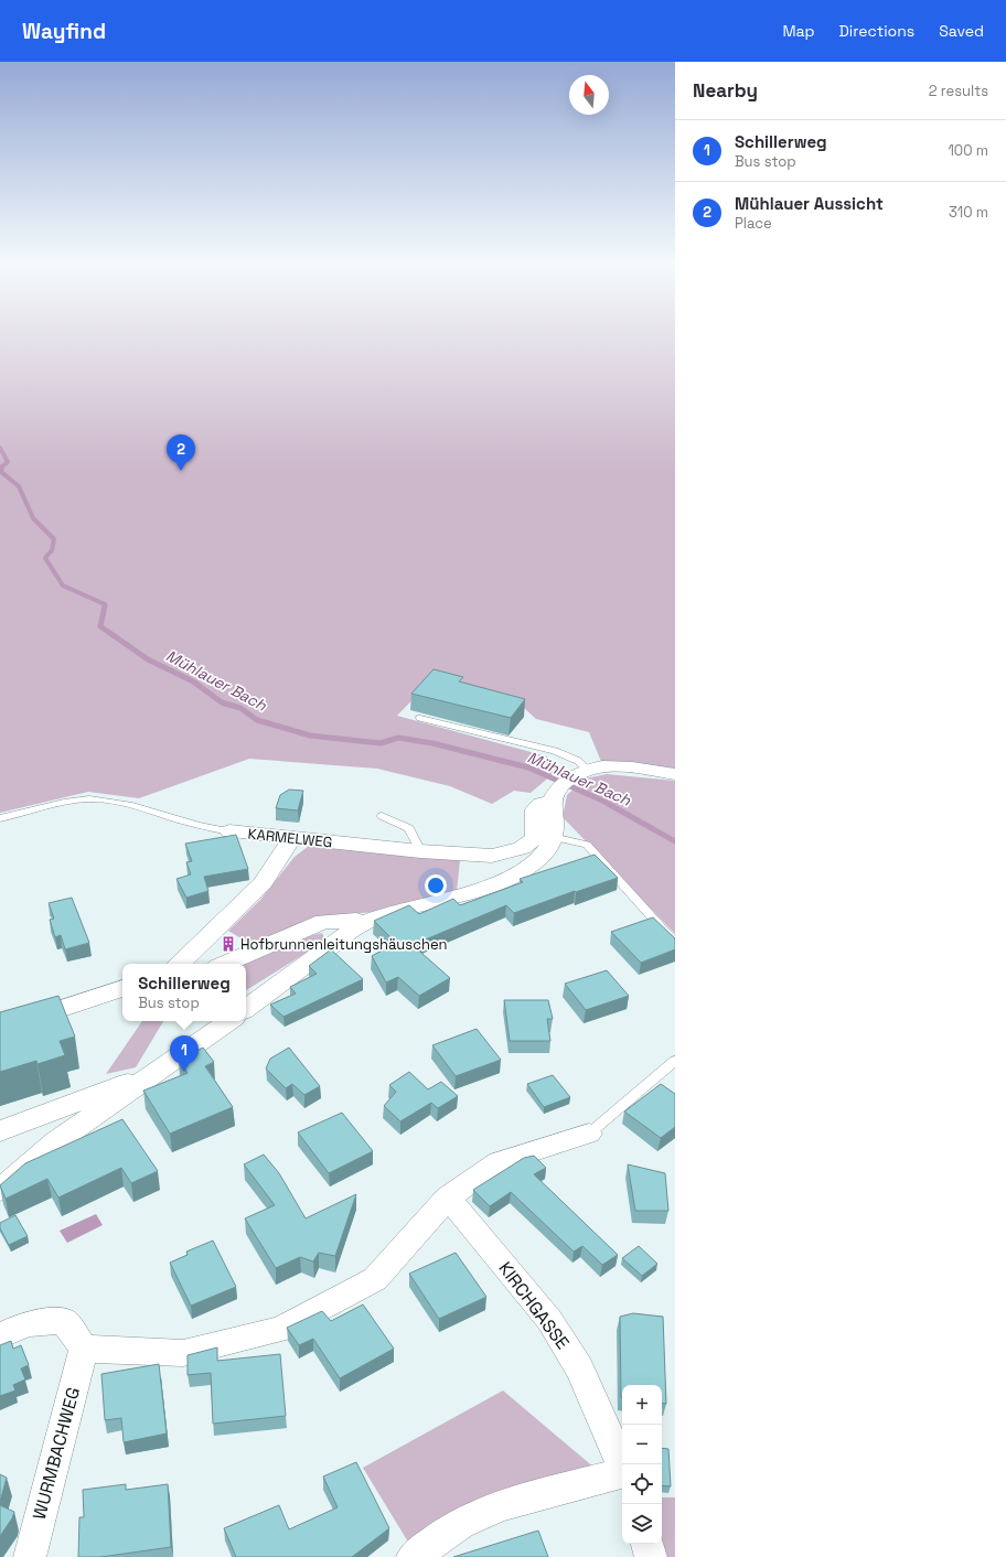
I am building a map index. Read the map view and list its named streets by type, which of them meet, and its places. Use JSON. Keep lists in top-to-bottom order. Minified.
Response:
{"streets":{"street":["KARMELWEG","KIRCHGASSE","WURMBACHWEG"]},"water":["Mühlauer Bach"],"places":{"building":["Hofbrunnenleitungshäuschen"]},"north":"top","page":{"header":"Wayfind","nav":["Map","Directions","Saved"],"heading":["Nearby","2 results"],"list":[{"mark":"1","name":"Schillerweg","note":"Bus stop","value":"100 m"},{"mark":"2","name":"Mühlauer Aussicht","note":"Place","value":"310 m"}],"pins":["2","1"],"popup":["Schillerweg","Bus stop"],"map_buttons":["+","−"]}}
